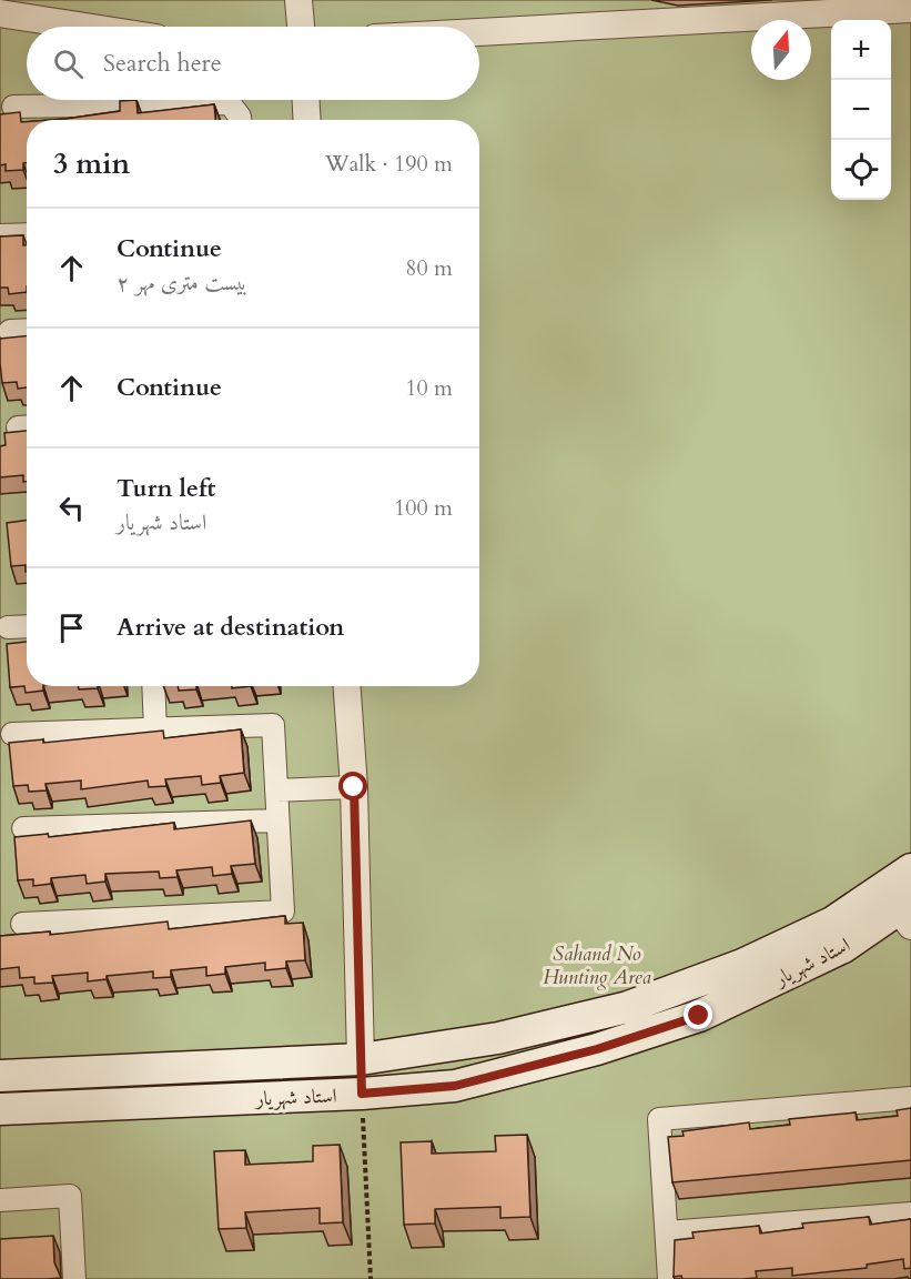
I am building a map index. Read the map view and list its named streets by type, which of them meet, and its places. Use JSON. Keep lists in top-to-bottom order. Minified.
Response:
{"streets":{"main road":["استاد شهریار"]},"parks":["Sahand No Hunting Area"],"north":"top","page":{"map_buttons":["+","−"],"search":"Search here","heading":["3 min","Walk · 190 m"],"list":[["Continue","بیست متری مهر ۲","80 m"],["Continue","10 m"],["Turn left","استاد شهریار","100 m"],"Arrive at destination"]}}
